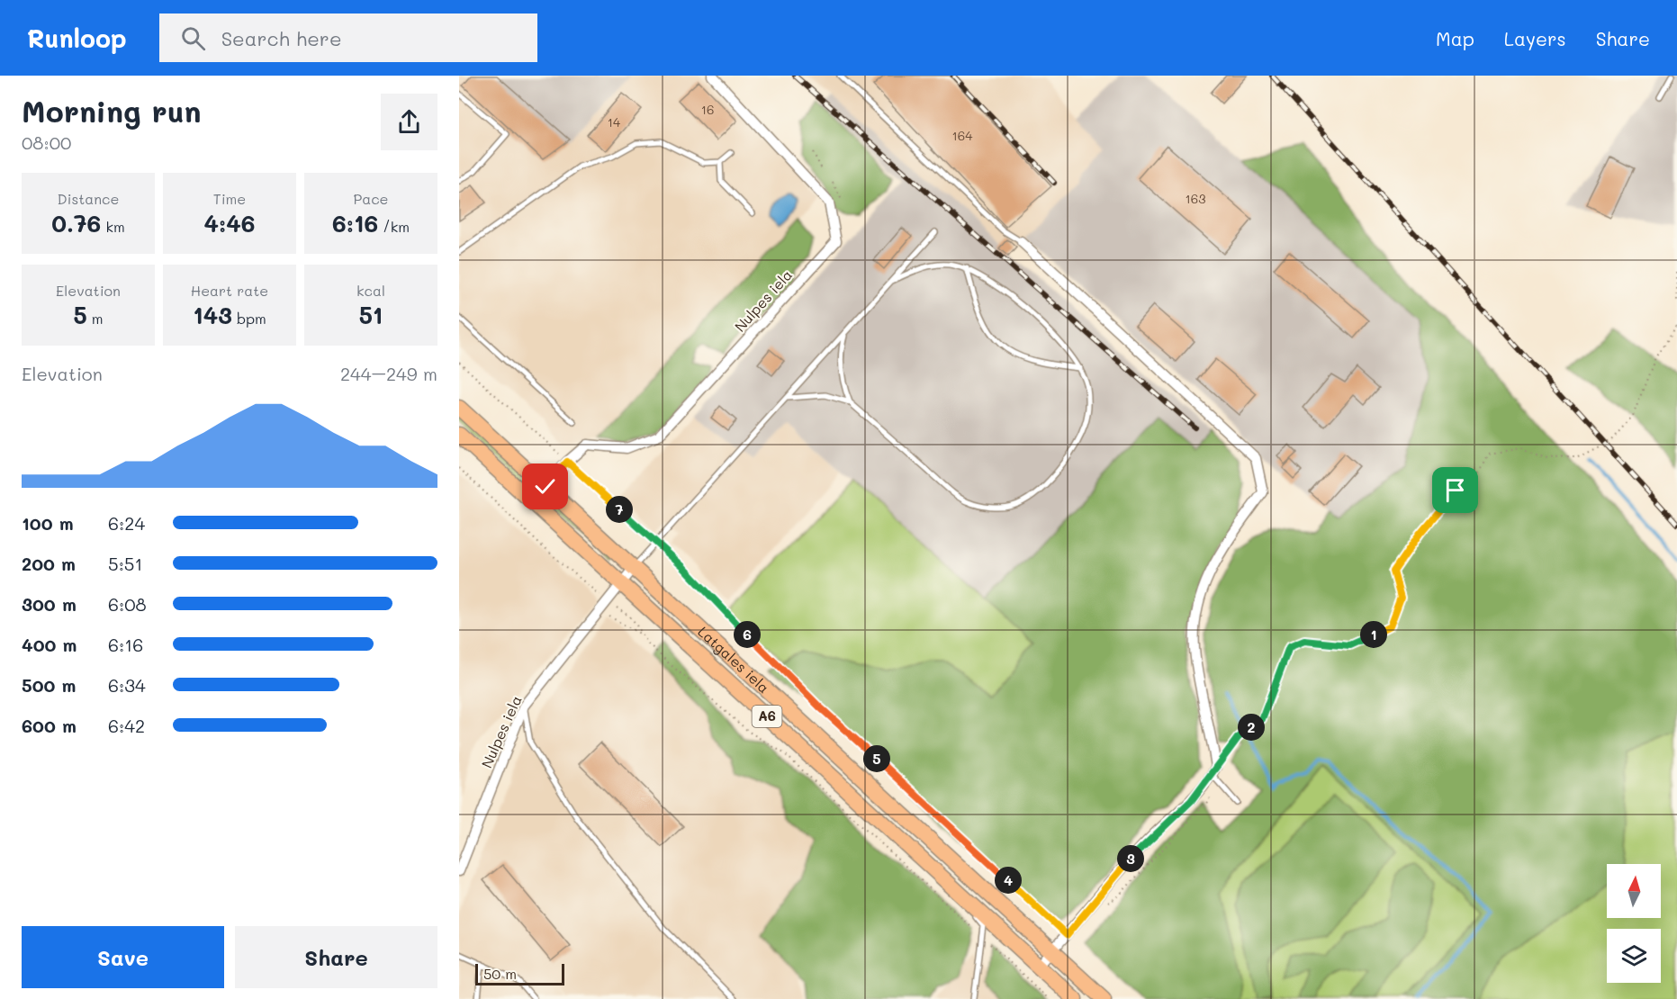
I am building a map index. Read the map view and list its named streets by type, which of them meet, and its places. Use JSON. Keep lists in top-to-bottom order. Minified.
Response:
{"streets":{"highway":["Latgales iela","A6"],"street":["Nulpes iela"]},"crossings":[["Nulpes iela","Latgales iela"]],"house_numbers":["16","14","164","163"],"scale_bar":"50 m","north":"top","page":{"header":"Runloop","search":"Search here","nav":["Map","Layers","Share"],"heading":["Morning run","08:00"],"stats":[["Distance","0.76 km"],["Time","4:46"],["Pace","6:16 /km"],["Elevation","5 m"],["Heart rate","143 bpm"],["kcal","51"]],"chart":["Elevation","244–249 m"],"pins":["7","1","6","2","5","3","4"],"list":[{"name":"100 m","note":"6:24"},{"name":"200 m","note":"5:51"},{"name":"300 m","note":"6:08"},{"name":"400 m","note":"6:16"},{"name":"500 m","note":"6:34"},{"name":"600 m","note":"6:42"}],"buttons":["Save","Share"],"scale":"50 m"}}
